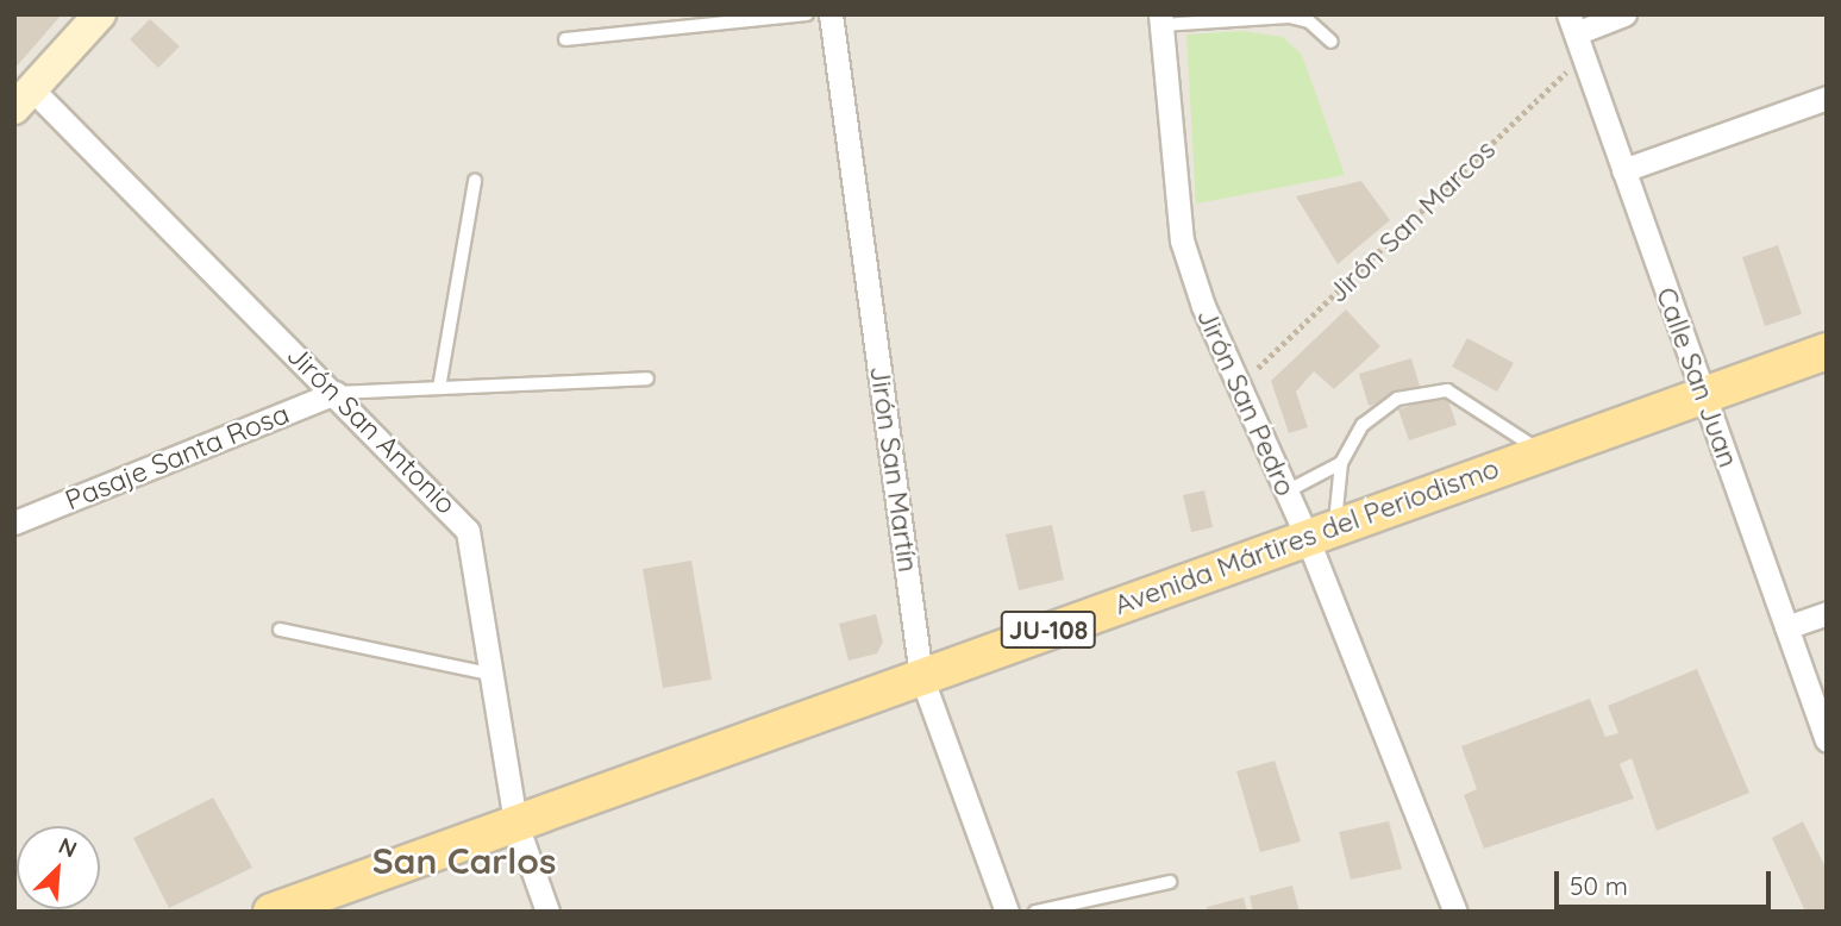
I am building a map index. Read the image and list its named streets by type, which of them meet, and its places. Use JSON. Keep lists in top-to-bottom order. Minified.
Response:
{"streets":{"main road":["Avenida Mártires del Periodismo","JU-108"],"street":["Calle San Juan","Jirón San Pedro","Jirón San Antonio","Pasaje Santa Rosa","Jirón San Martín"],"path":["Jirón San Marcos"]},"crossings":[["Jirón San Marcos","Calle San Juan"],["Jirón San Marcos","Jirón San Pedro"],["Calle San Juan","Avenida Mártires del Periodismo"],["Jirón San Pedro","Avenida Mártires del Periodismo"],["Jirón San Antonio","Pasaje Santa Rosa"],["Jirón San Antonio","Avenida Mártires del Periodismo"],["Jirón San Martín","Avenida Mártires del Periodismo"]],"districts":["San Carlos"],"scale_bar":"50 m","north":"top right"}
